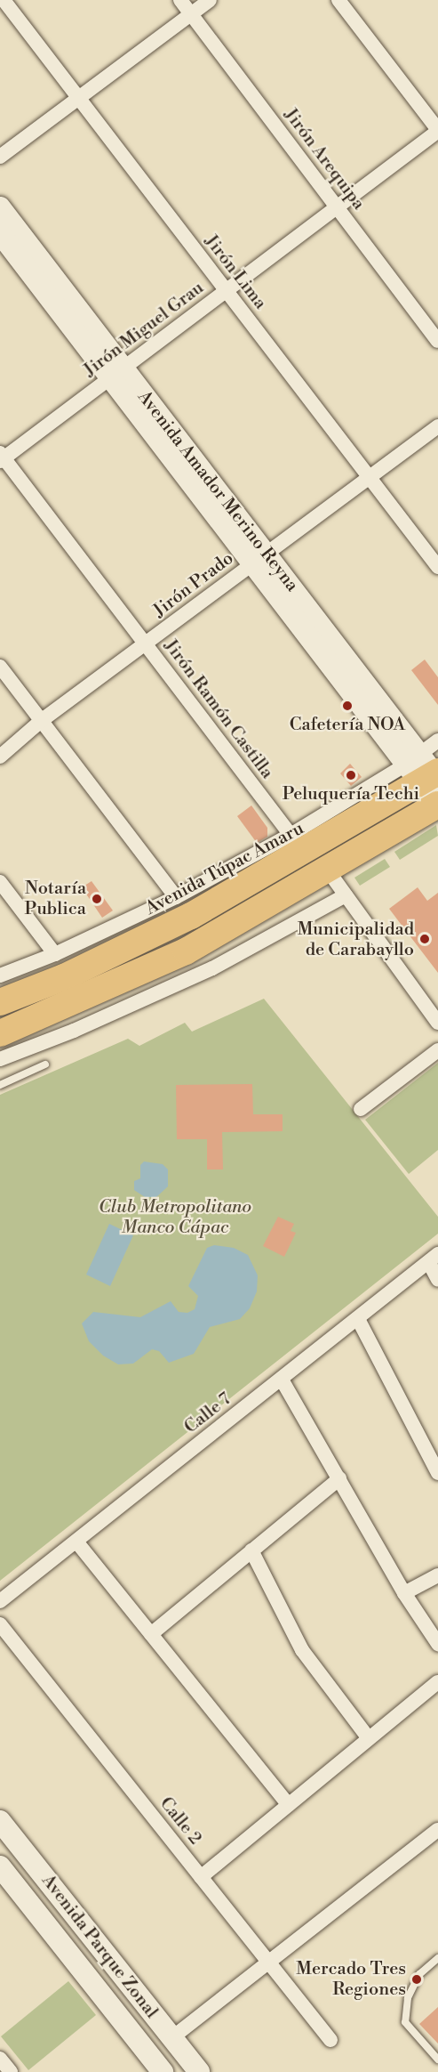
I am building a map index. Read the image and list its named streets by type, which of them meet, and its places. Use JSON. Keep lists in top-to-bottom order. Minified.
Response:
{"streets":{"highway":["Avenida Túpac Amaru"],"street":["Jirón Arequipa","Jirón Lima","Jirón Miguel Grau","Avenida Amador Merino Reyna","Jirón Prado","Jirón Ramón Castilla","Calle 7","Calle 2","Avenida Parque Zonal"]},"crossings":[["Jirón Arequipa","Jirón Miguel Grau"],["Jirón Lima","Jirón Miguel Grau"],["Jirón Lima","Jirón Prado"],["Jirón Miguel Grau","Avenida Amador Merino Reyna"],["Jirón Miguel Grau","Jirón Ramón Castilla"],["Avenida Amador Merino Reyna","Jirón Prado"],["Avenida Amador Merino Reyna","Avenida Túpac Amaru"],["Jirón Prado","Jirón Ramón Castilla"],["Jirón Ramón Castilla","Avenida Túpac Amaru"]],"parks":["Club Metropolitano Manco Cápac"],"places":["Cafetería NOA","Peluquería Techi","Notaría Publica","Municipalidad de Carabayllo","Mercado Tres Regiones"]}
